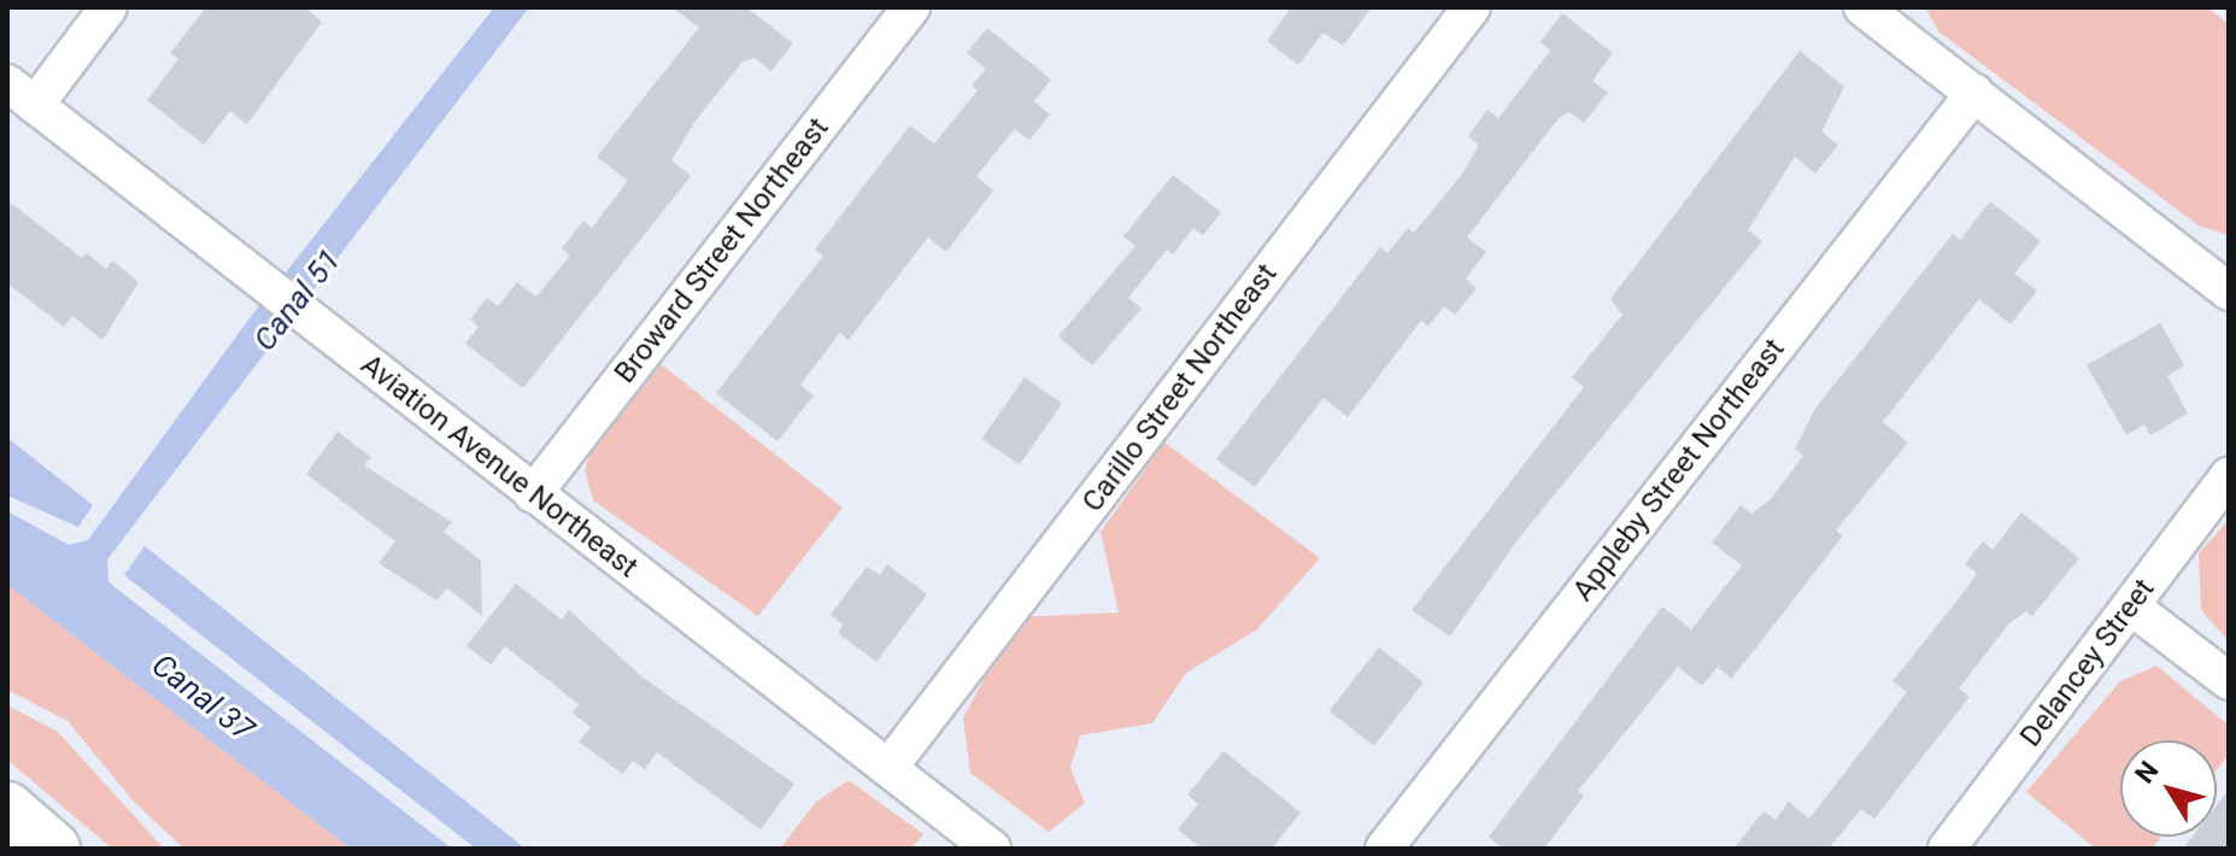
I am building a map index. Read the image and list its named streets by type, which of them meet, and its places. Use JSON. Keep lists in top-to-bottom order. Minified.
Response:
{"streets":{"street":["Broward Street Northeast","Carillo Street Northeast","Aviation Avenue Northeast","Appleby Street Northeast","Delancey Street"]},"crossings":[["Broward Street Northeast","Aviation Avenue Northeast"],["Carillo Street Northeast","Aviation Avenue Northeast"]],"water":["Canal 51","Canal 37"],"north":"top left"}
